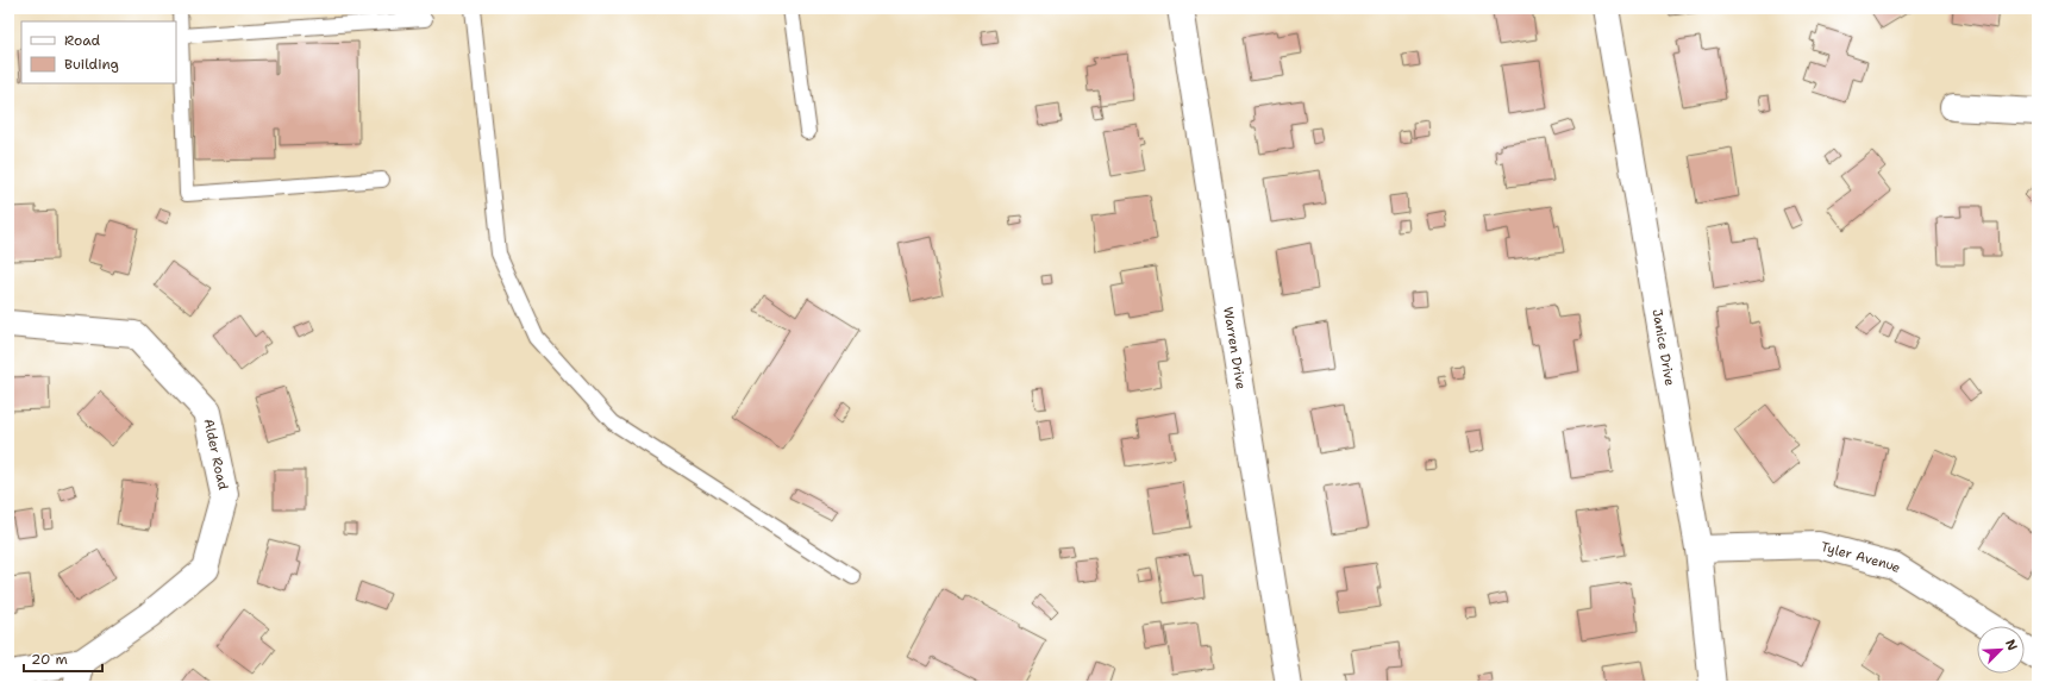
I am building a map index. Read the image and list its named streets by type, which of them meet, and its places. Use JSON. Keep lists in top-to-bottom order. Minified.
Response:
{"streets":{"street":["Warren Drive","Janice Drive","Alder Road","Tyler Avenue"]},"crossings":[["Janice Drive","Tyler Avenue"]],"legend":["Road","Building"],"scale_bar":"20 m","north":"top right"}
